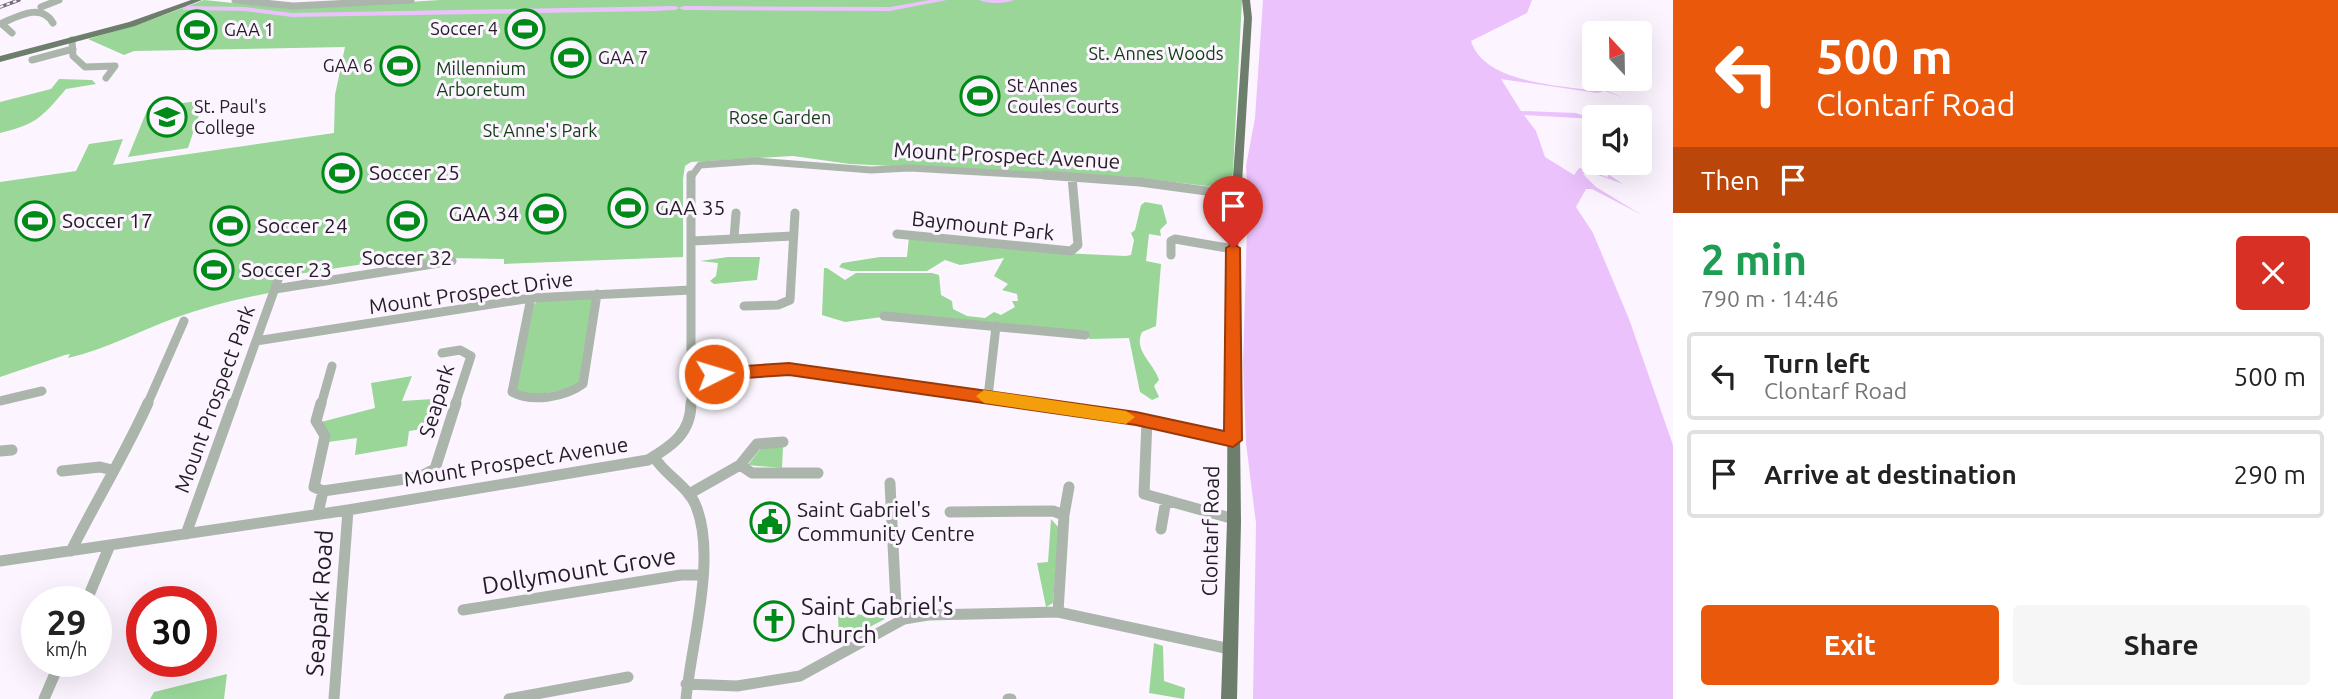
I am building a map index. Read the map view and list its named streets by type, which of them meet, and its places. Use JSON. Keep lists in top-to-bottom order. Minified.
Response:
{"streets":{"main road":["Clontarf Road"],"street":["Mount Prospect Avenue","Baymount Park","Mount Prospect Drive","Mount Prospect Park","Seapark","Dollymount Grove","Seapark Road"]},"crossings":[["Mount Prospect Avenue","Baymount Park"],["Mount Prospect Avenue","Mount Prospect Drive"],["Mount Prospect Avenue","Mount Prospect Park"],["Mount Prospect Avenue","Clontarf Road"],["Mount Prospect Avenue","Seapark Road"],["Mount Prospect Drive","Mount Prospect Park"]],"parks":["St. Annes Woods","Millennium Arboretum","Rose Garden","St Anne's Park"],"places":{"sports":["Soccer 4","GAA 1","GAA 7","GAA 6","St Annes Coules Courts","Soccer 25","GAA 35","GAA 34","Soccer 17","Soccer 32","Soccer 24","Soccer 23"],"school or university":["St. Paul's College"],"public building":["Saint Gabriel's Community Centre"],"church":["Saint Gabriel's Church"]},"north":"top","page":{"turn":["500 m","Clontarf Road"],"then":"Then","heading":["2 min","790 m · 14:46"],"list":[{"name":"Turn left","note":"Clontarf Road","value":"500 m"},{"name":"Arrive at destination","value":"290 m"}],"speed":"29 km/h","limit":"30","buttons":["Exit","Share"]}}
